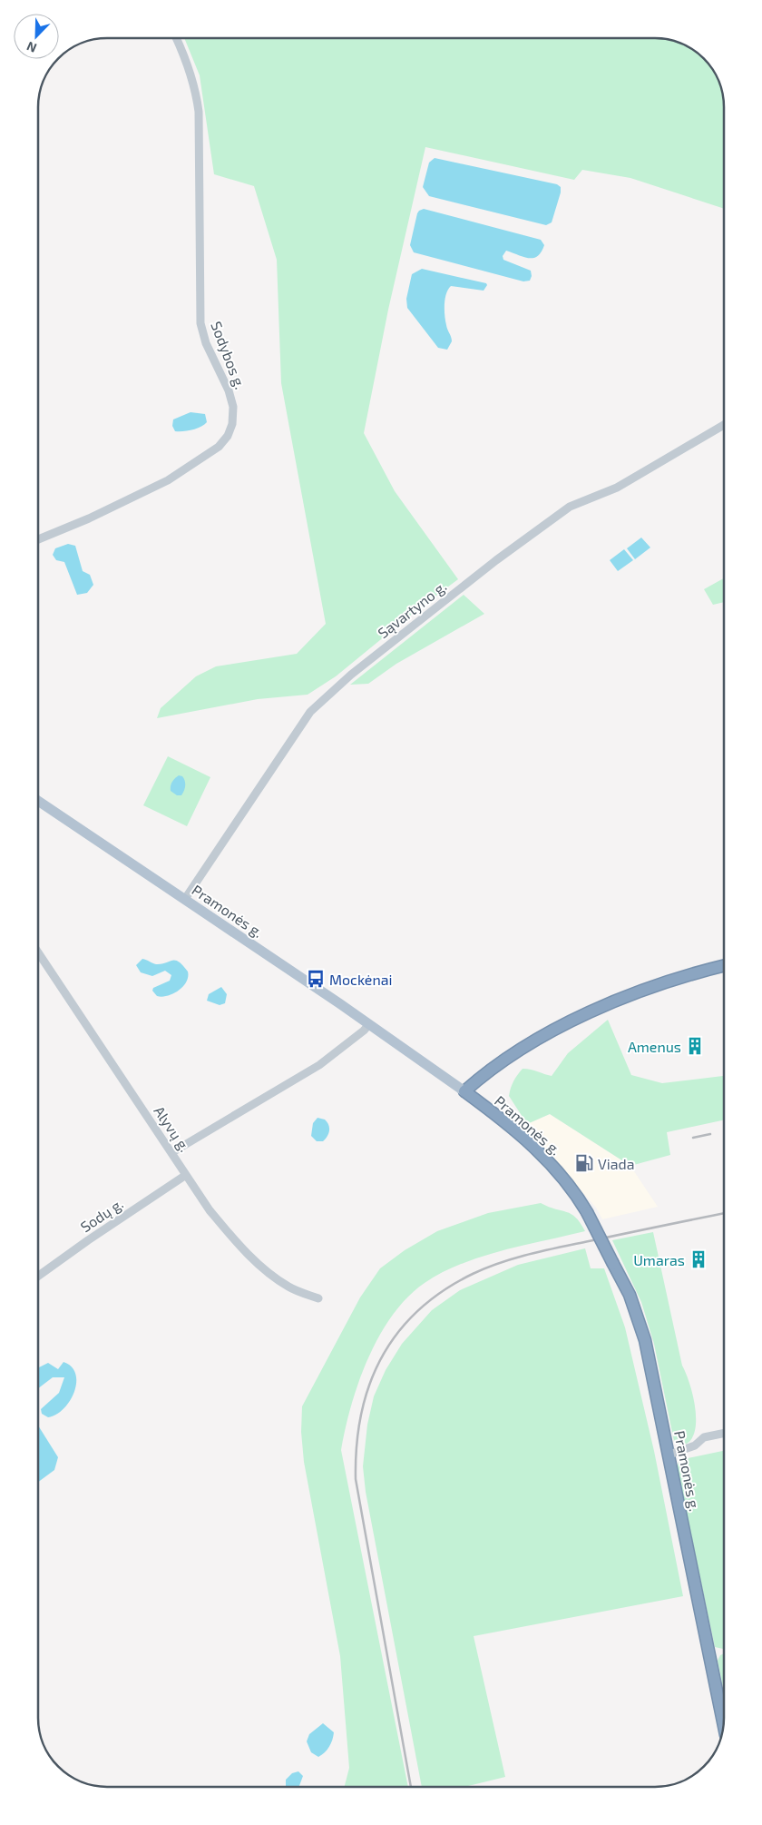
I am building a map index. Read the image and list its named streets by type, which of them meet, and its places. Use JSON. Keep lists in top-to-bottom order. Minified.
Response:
{"streets":{"highway":["Pramonės g."],"street":["Sodybos g.","Sąvartyno g.","Alyvų g.","Sodų g."]},"crossings":[["Sąvartyno g.","Pramonės g."],["Alyvų g.","Sodų g."]],"places":{"bus stop":["Mockėnai"],"building":["Amenus","Umaras"],"fuel station":["Viada"]},"north":"bottom left"}
